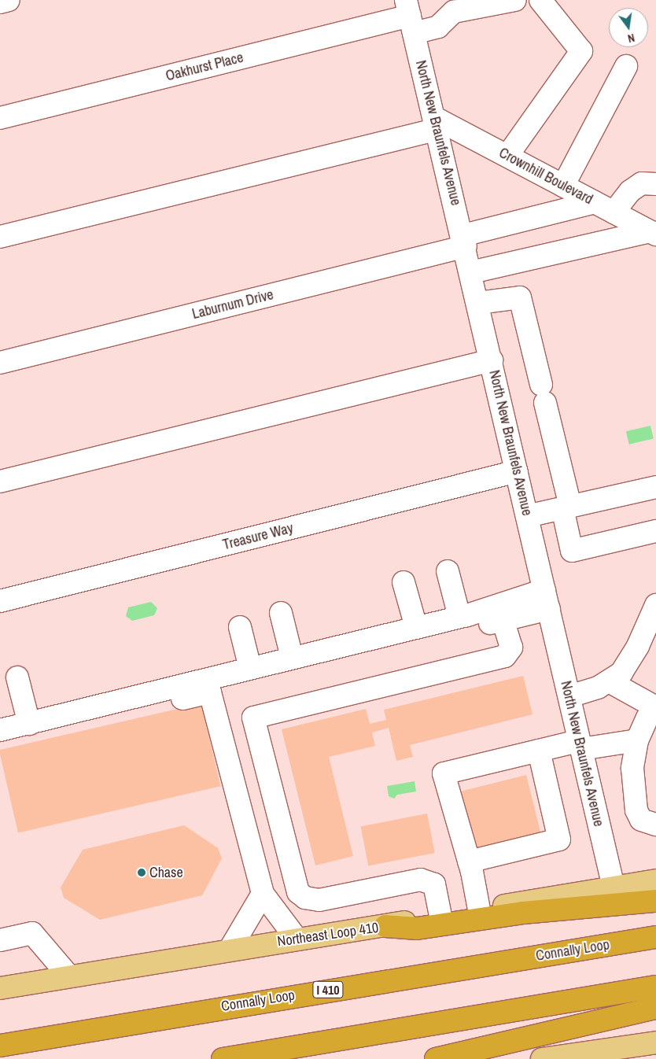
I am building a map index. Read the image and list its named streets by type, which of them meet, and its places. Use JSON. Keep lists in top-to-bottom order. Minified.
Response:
{"streets":{"highway":["Connally Loop","I 410"],"main road":["Northeast Loop 410"],"street":["Oakhurst Place","North New Braunfels Avenue","Crownhill Boulevard","Laburnum Drive","Treasure Way"]},"crossings":[["Oakhurst Place","North New Braunfels Avenue"],["North New Braunfels Avenue","Crownhill Boulevard"],["North New Braunfels Avenue","Laburnum Drive"],["North New Braunfels Avenue","Treasure Way"],["North New Braunfels Avenue","Northeast Loop 410"],["Crownhill Boulevard","Laburnum Drive"]],"places":["Chase"],"north":"bottom"}
